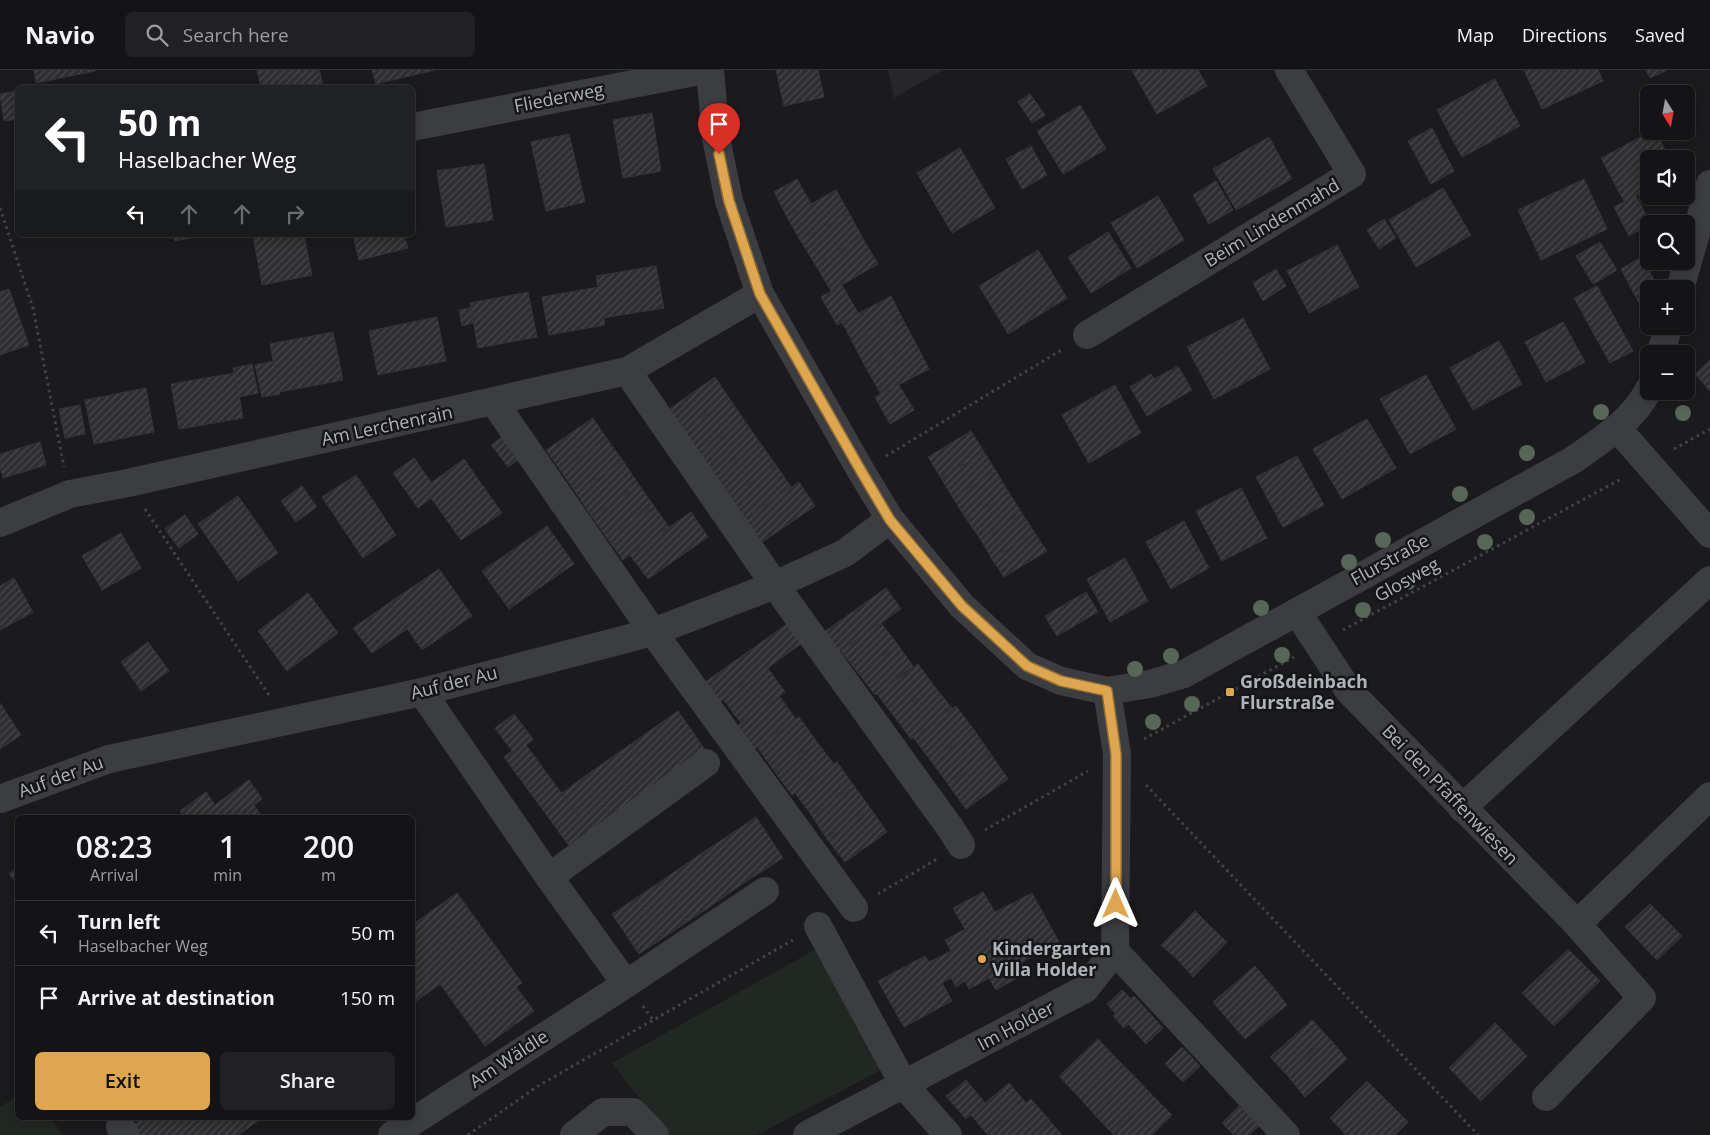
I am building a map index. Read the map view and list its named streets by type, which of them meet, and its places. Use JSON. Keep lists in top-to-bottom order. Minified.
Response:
{"streets":{"street":["Fliederweg","Beim Lindenmahd","Am Lerchenrain","Flurstraße","Auf der Au","Bei den Pfaffenwiesen","Im Holder","Am Wäldle"],"path":["Glosweg"]},"crossings":[["Flurstraße","Bei den Pfaffenwiesen"],["Glosweg","Bei den Pfaffenwiesen"]],"places":{"transit":["Großdeinbach Flurstraße"],"other":["Kindergarten Villa Holder"]},"north":"bottom","page":{"header":"Navio","search":"Search here","nav":["Map","Directions","Saved"],"map_buttons":["+","−"],"turn":["50 m","Haselbacher Weg"],"eta":["08:23","Arrival","1","min","200","m"],"list":[{"name":"Turn left","note":"Haselbacher Weg","value":"50 m"},{"name":"Arrive at destination","value":"150 m"}],"buttons":["Exit","Share"]}}
